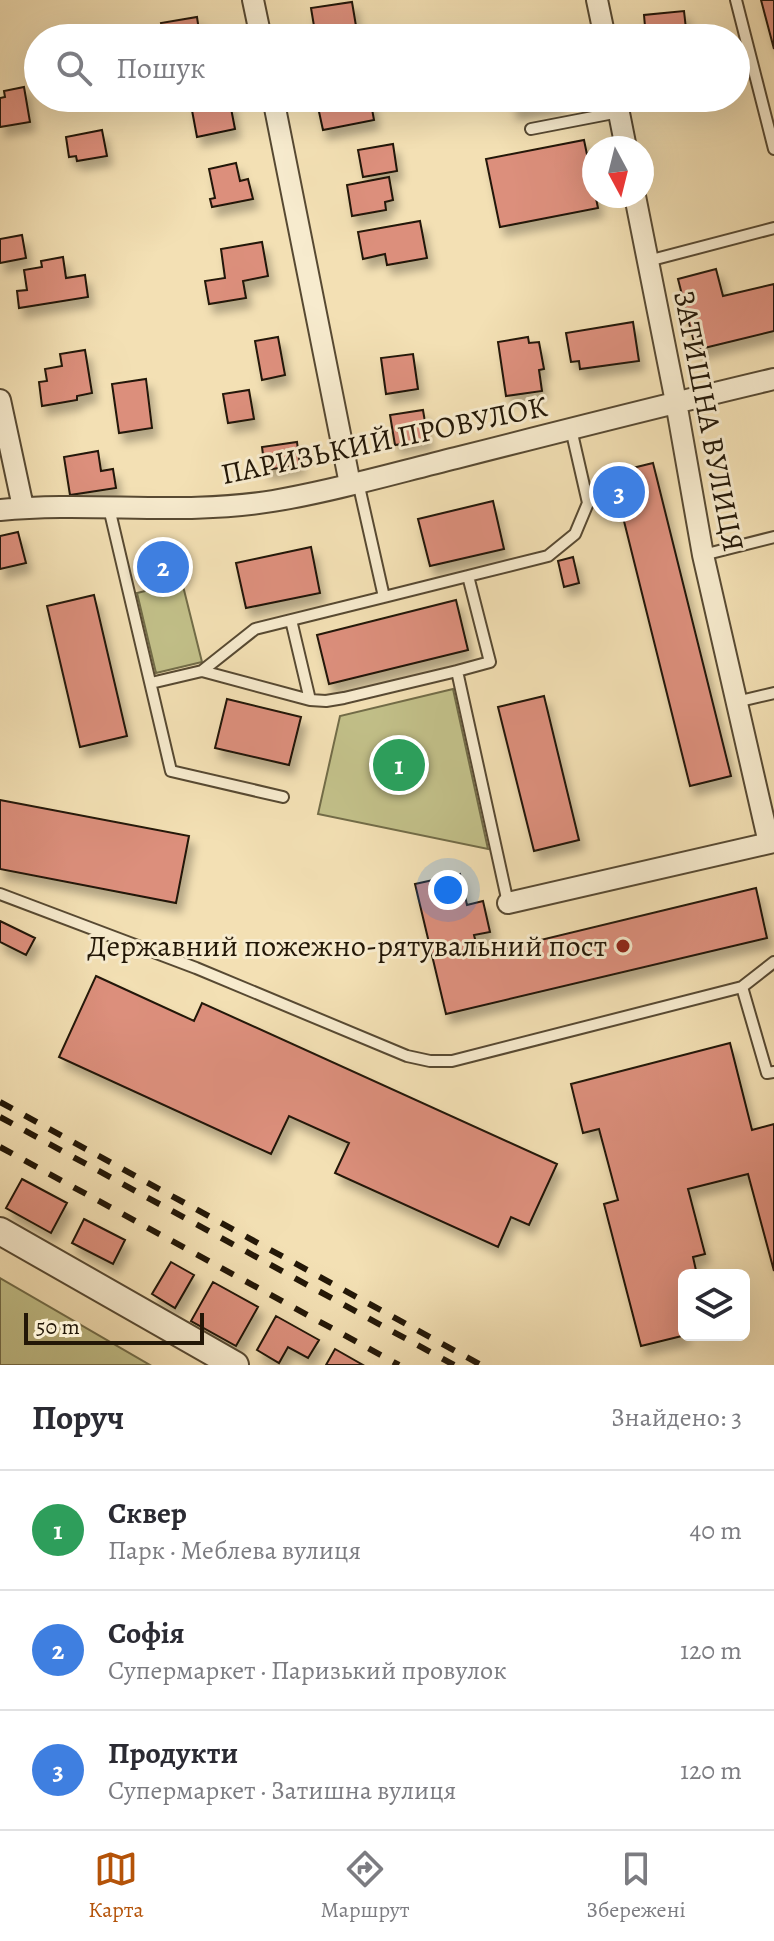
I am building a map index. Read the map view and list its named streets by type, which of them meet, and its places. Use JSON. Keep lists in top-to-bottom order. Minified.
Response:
{"streets":{"street":["ЗАТИШНА ВУЛИЦЯ","ПАРИЗЬКИЙ ПРОВУЛОК"]},"crossings":[["ЗАТИШНА ВУЛИЦЯ","ПАРИЗЬКИЙ ПРОВУЛОК"]],"places":["Державний пожежно-рятувальний пост"],"scale_bar":"50 m","north":"bottom","page":{"search":"Пошук","pins":["3","2","1"],"scale":"50 m","heading":["Поруч","Знайдено: 3"],"list":[{"mark":"1","name":"Сквер","note":"Парк · Меблева вулиця","value":"40 m"},{"mark":"2","name":"Софія","note":"Супермаркет · Паризький провулок","value":"120 m"},{"mark":"3","name":"Продукти","note":"Супермаркет · Затишна вулиця","value":"120 m"}],"nav":["Карта","Маршрут","Збережені"]}}
